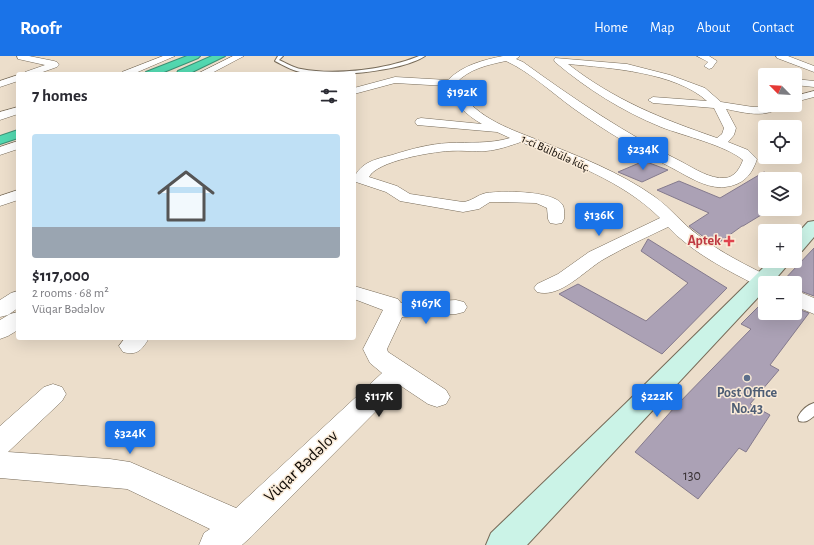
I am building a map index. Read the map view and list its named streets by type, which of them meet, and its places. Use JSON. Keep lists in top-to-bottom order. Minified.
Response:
{"streets":{"street":["1-ci Bülbülə küç.","Vüqar Bədəlov"]},"places":{"health":["Aptek"],"other":["Post Office No.43"]},"house_numbers":["130"],"north":"top left","page":{"header":"Roofr","nav":["Home","Map","About","Contact"],"map_buttons":["+","−"],"heading":"7 homes","price":["$192K","$234K","$136K","$167K","$117K","$222K","$324K"],"list":[{"name":"$117,000","note":"2 rooms · 68 m² · Vüqar Bədəlov"}]}}
